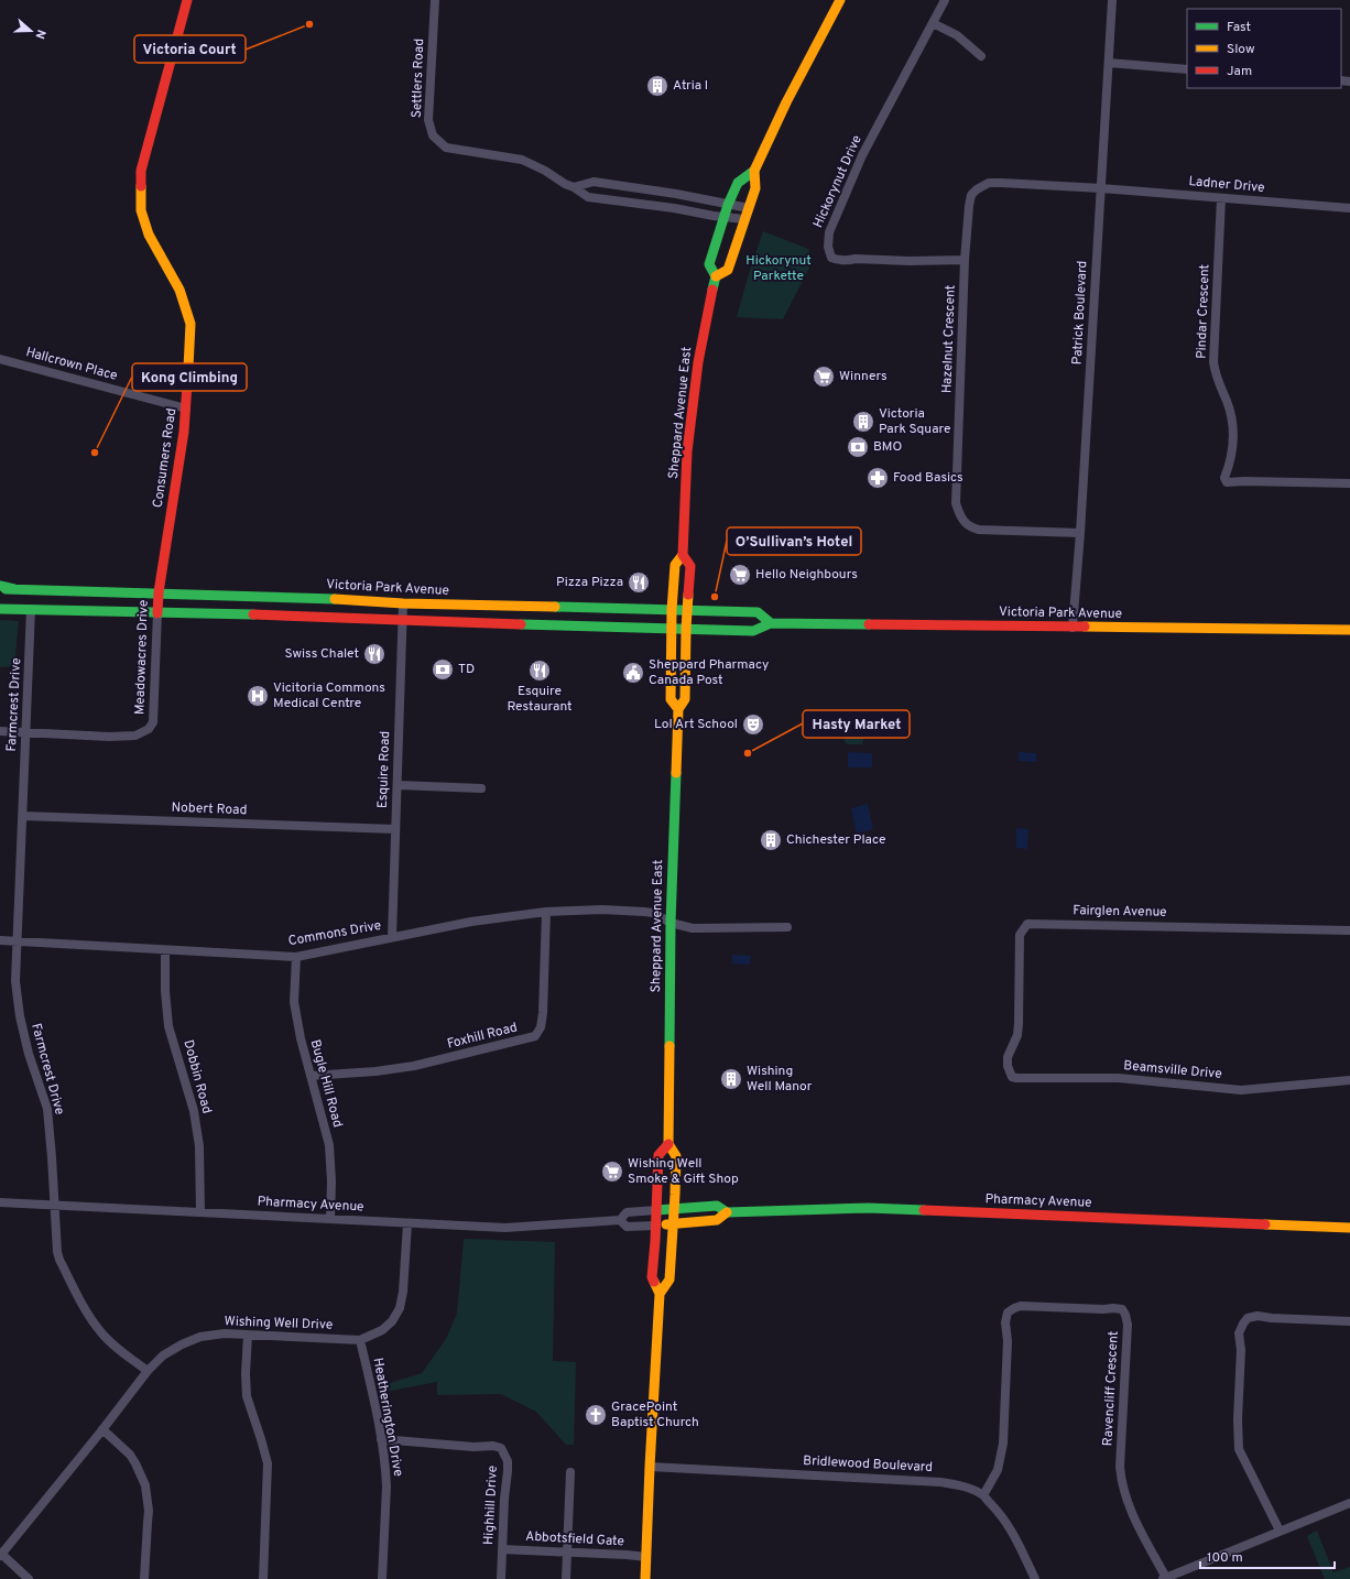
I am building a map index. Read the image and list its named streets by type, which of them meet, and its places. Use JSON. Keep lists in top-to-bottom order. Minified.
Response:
{"streets":{"main road":["Sheppard Avenue East","Consumers Road","Victoria Park Avenue","Meadowacres Drive","Pharmacy Avenue"],"street":["Settlers Road","Hickorynut Drive","Ladner Drive","Pindar Crescent","Patrick Boulevard","Hazelnut Crescent","Hallcrown Place","Farmcrest Drive","Esquire Road","Nobert Road","Fairglen Avenue","Commons Drive","Foxhill Road","Beamsville Drive","Dobbin Road","Bugle Hill Road","Wishing Well Drive","Ravencliff Crescent","Heatherington Drive","Bridlewood Boulevard","Highhill Drive","Abbotsfield Gate"]},"crossings":[["Settlers Road","Sheppard Avenue East"],["Hickorynut Drive","Hazelnut Crescent"],["Ladner Drive","Pindar Crescent"],["Ladner Drive","Patrick Boulevard"],["Ladner Drive","Hazelnut Crescent"],["Patrick Boulevard","Hazelnut Crescent"],["Patrick Boulevard","Victoria Park Avenue"],["Hallcrown Place","Consumers Road"],["Sheppard Avenue East","Victoria Park Avenue"],["Sheppard Avenue East","Commons Drive"],["Sheppard Avenue East","Pharmacy Avenue"],["Sheppard Avenue East","Bridlewood Boulevard"],["Sheppard Avenue East","Abbotsfield Gate"],["Consumers Road","Victoria Park Avenue"],["Consumers Road","Meadowacres Drive"],["Victoria Park Avenue","Meadowacres Drive"],["Victoria Park Avenue","Farmcrest Drive"],["Victoria Park Avenue","Esquire Road"],["Meadowacres Drive","Farmcrest Drive"],["Farmcrest Drive","Nobert Road"],["Farmcrest Drive","Commons Drive"],["Farmcrest Drive","Pharmacy Avenue"],["Farmcrest Drive","Wishing Well Drive"],["Esquire Road","Nobert Road"],["Esquire Road","Commons Drive"],["Fairglen Avenue","Beamsville Drive"],["Commons Drive","Foxhill Road"],["Commons Drive","Dobbin Road"],["Commons Drive","Bugle Hill Road"],["Foxhill Road","Bugle Hill Road"],["Dobbin Road","Pharmacy Avenue"],["Bugle Hill Road","Pharmacy Avenue"],["Pharmacy Avenue","Wishing Well Drive"],["Wishing Well Drive","Heatherington Drive"],["Ravencliff Crescent","Bridlewood Boulevard"],["Heatherington Drive","Highhill Drive"],["Highhill Drive","Abbotsfield Gate"]],"parks":["Hickorynut Parkette"],"places":{"other":["Victoria Court","Kong Climbing","O’Sullivan’s Hotel","Hasty Market"],"building":["Atria I","Victoria Park Square","Chichester Place","Wishing Well Manor"],"supermarket":["Winners","Hello Neighbours","Wishing Well Smoke & Gift Shop"],"bank":["BMO","TD"],"pharmacy":["Food Basics"],"restaurant":["Pizza Pizza","Swiss Chalet","Esquire Restaurant"],"public building":["Sheppard Pharmacy Canada Post"],"hospital":["Vicitoria Commons Medical Centre"],"theatre":["Lol Art School"],"church":["GracePoint Baptist Church"]},"legend":["Fast","Slow","Jam"],"scale_bar":"100 m","north":"right"}
